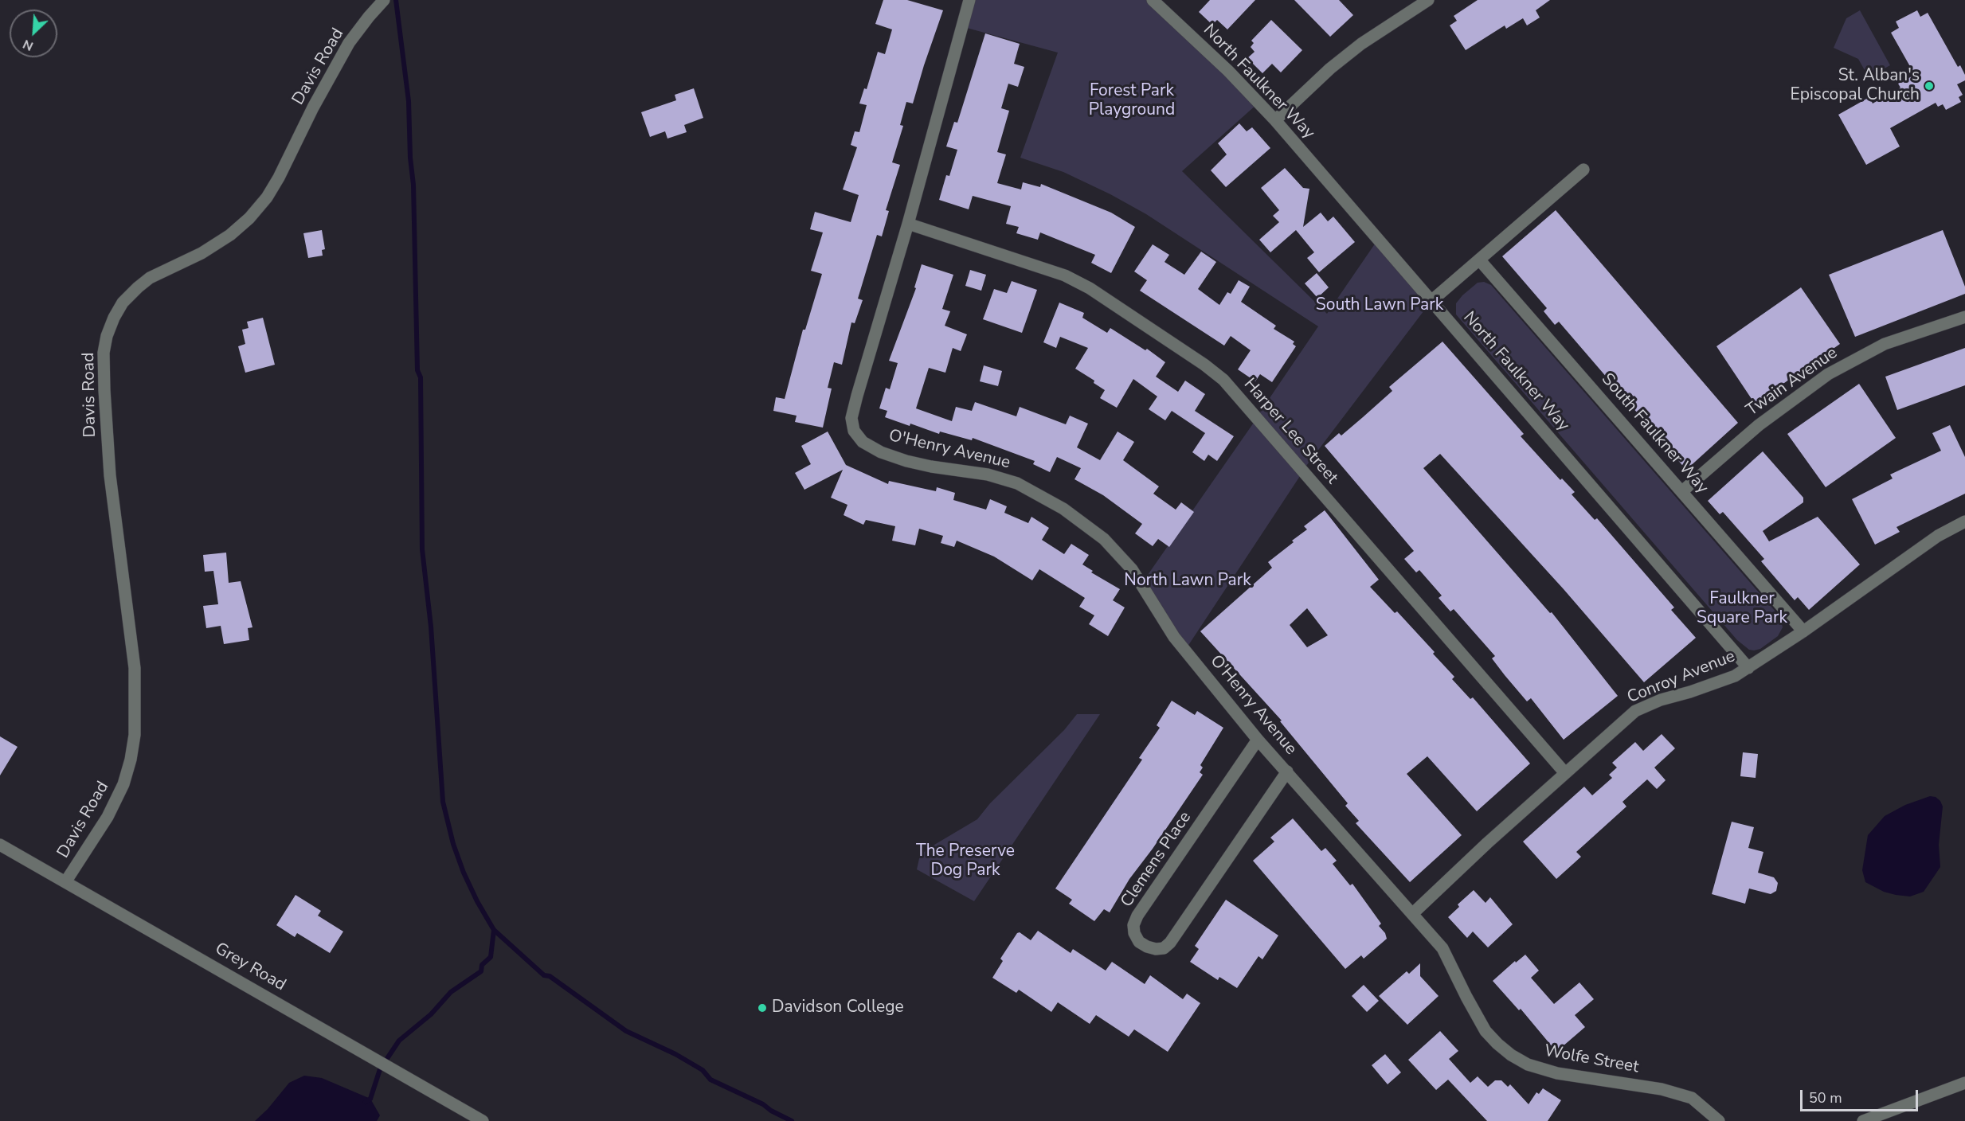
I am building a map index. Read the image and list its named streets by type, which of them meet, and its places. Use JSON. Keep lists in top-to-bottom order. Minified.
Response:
{"streets":{"street":["Davis Road","North Faulkner Way","Twain Avenue","Harper Lee Street","South Faulkner Way","O'Henry Avenue","Conroy Avenue","Clemens Place","Grey Road","Wolfe Street"]},"crossings":[["Davis Road","Grey Road"],["North Faulkner Way","Conroy Avenue"],["Twain Avenue","South Faulkner Way"],["Harper Lee Street","O'Henry Avenue"],["Harper Lee Street","Conroy Avenue"],["South Faulkner Way","Conroy Avenue"],["O'Henry Avenue","Conroy Avenue"],["O'Henry Avenue","Clemens Place"],["O'Henry Avenue","Wolfe Street"],["Conroy Avenue","Wolfe Street"]],"parks":["Forest Park Playground","South Lawn Park","North Lawn Park","Faulkner Square Park","The Preserve Dog Park"],"places":["St. Alban's Episcopal Church","Davidson College"],"scale_bar":"50 m","north":"bottom left"}
